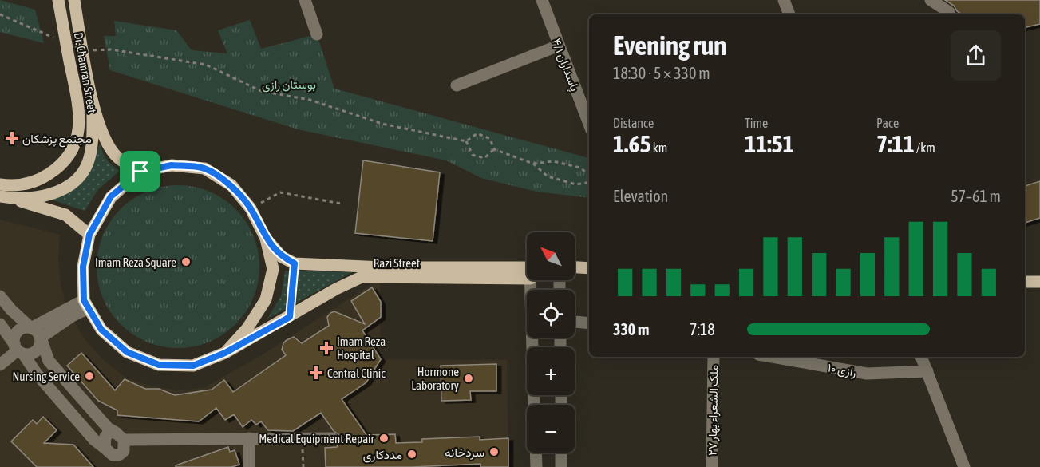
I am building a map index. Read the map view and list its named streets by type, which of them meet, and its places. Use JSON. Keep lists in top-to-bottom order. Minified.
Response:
{"streets":{"main road":["Dr. Chamran Street","Razi Street"],"street":["پاسداران ۴/۱","رازی ۱۰","ملک الشعراء بهار ۲۷"]},"parks":["بوستان رازی"],"places":{"health":["مجتمع پزشکان","Imam Reza Hospital","Central Clinic"],"other":["Imam Reza Square","Nursing Service","Hormone Laboratory","Medical Equipment Repair","سردخانه","مددکاری"]},"north":"top left","page":{"heading":["Evening run","18:30 · 5 × 330 m"],"stats":[["Distance","1.65 km"],["Time","11:51"],["Pace","7:11 /km"]],"chart":["Elevation","57–61 m"],"map_buttons":["+","−"],"list":[{"name":"330 m","note":"7:18"}]}}
